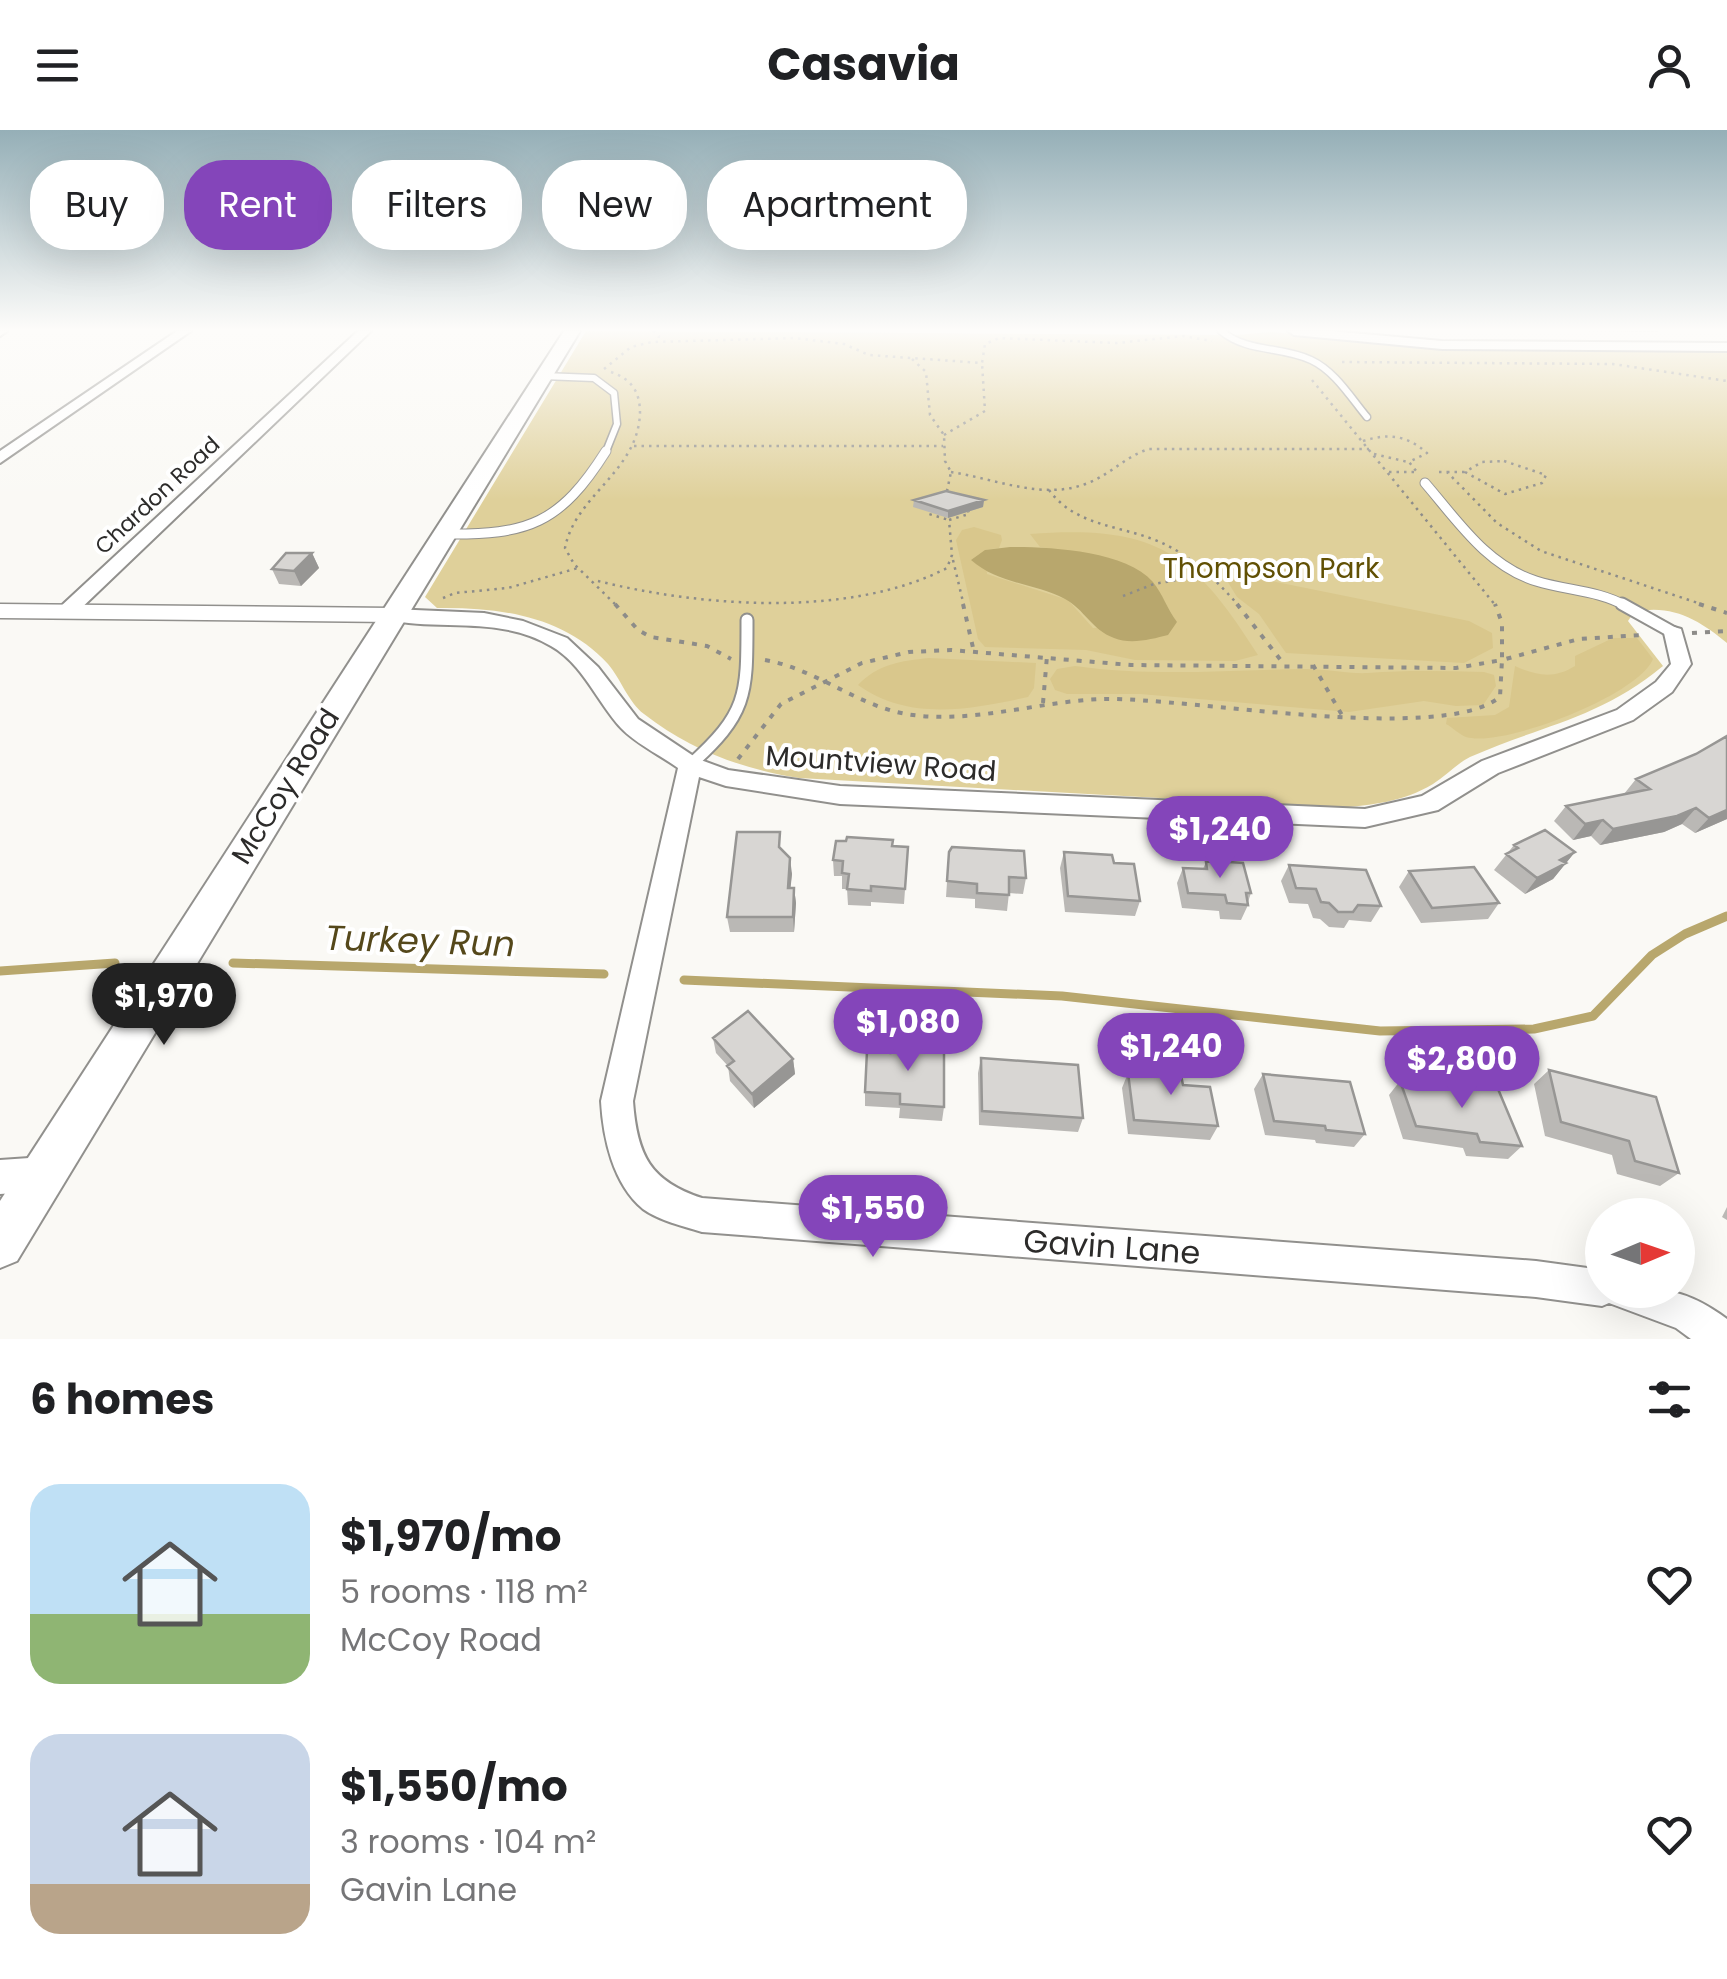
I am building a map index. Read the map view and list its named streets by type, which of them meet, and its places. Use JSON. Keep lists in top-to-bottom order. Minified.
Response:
{"streets":{"main road":["McCoy Road"],"street":["Chardon Road","Mountview Road","Gavin Lane"]},"crossings":[["Chardon Road","Mountview Road"],["Mountview Road","McCoy Road"],["Mountview Road","Gavin Lane"]],"water":["Turkey Run"],"parks":["Thompson Park"],"north":"right","page":{"header":"Casavia","chip":["Buy","Rent","Filters","New","Apartment"],"price":["$1,240","$1,970","$1,080","$1,240","$2,800","$1,550"],"heading":"6 homes","list":[{"name":"$1,970/mo","note":"5 rooms · 118 m² · McCoy Road"},{"name":"$1,550/mo","note":"3 rooms · 104 m² · Gavin Lane"}]}}
